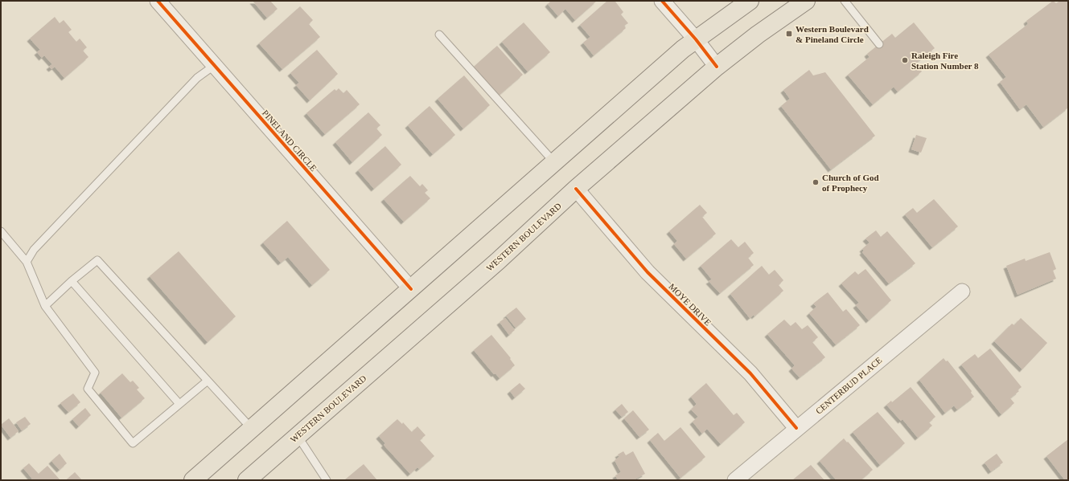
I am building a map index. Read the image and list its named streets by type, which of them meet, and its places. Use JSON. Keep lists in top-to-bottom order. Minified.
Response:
{"streets":{"main road":["WESTERN BOULEVARD"],"street":["PINELAND CIRCLE","MOYE DRIVE","CENTERBUD PLACE"]},"crossings":[["WESTERN BOULEVARD","MOYE DRIVE"],["MOYE DRIVE","CENTERBUD PLACE"]],"places":{"transit":["Western Boulevard & Pineland Circle"],"other":["Raleigh Fire Station Number 8","Church of God of Prophecy"]}}
